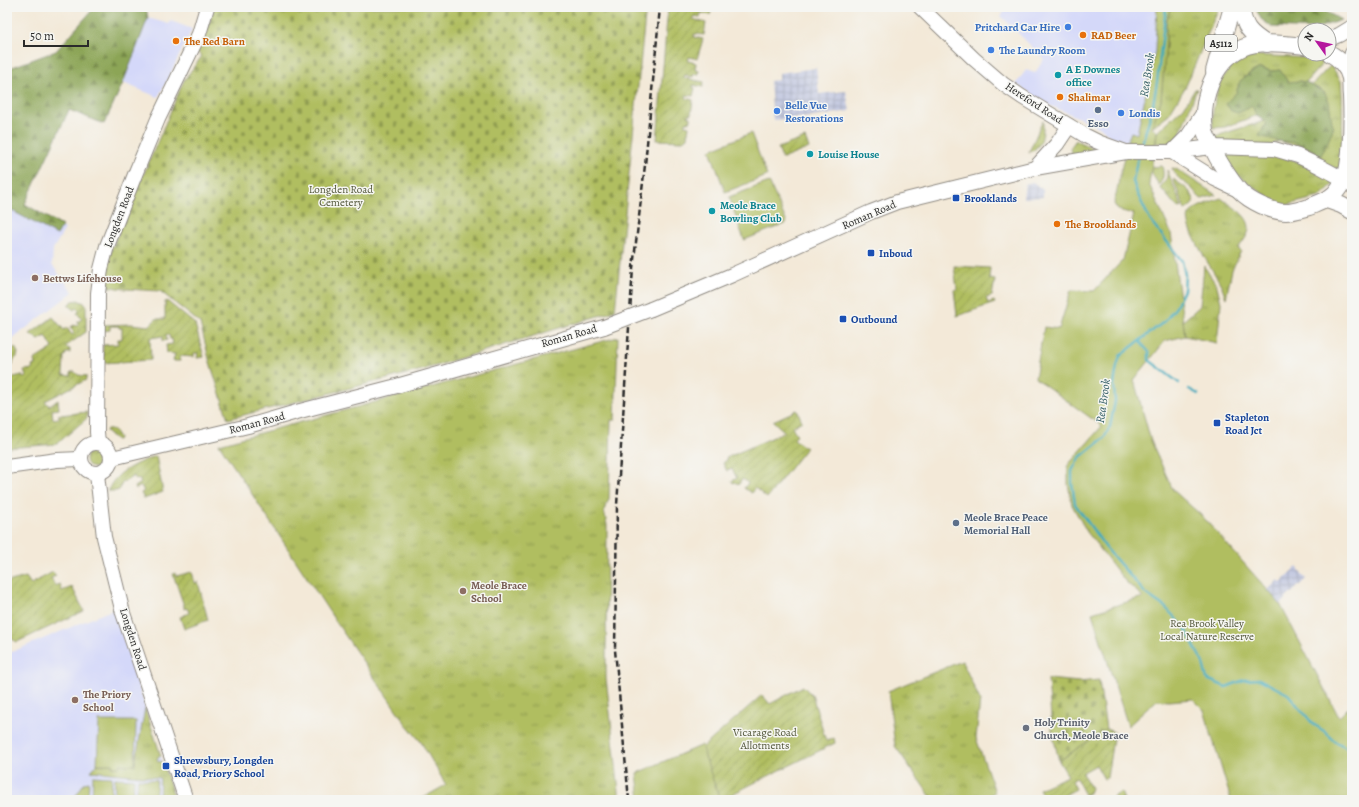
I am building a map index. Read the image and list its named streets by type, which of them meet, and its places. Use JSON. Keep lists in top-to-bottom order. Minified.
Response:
{"streets":{"main road":["A5112","Hereford Road","Roman Road","Longden Road"]},"crossings":[["Hereford Road","Roman Road"],["Roman Road","Longden Road"]],"water":["Rea Brook"],"parks":["Longden Road Cemetery","Rea Brook Valley Local Nature Reserve","Vicarage Road Allotments"],"places":{"other":["Pritchard Car Hire","RAD Beer","The Red Barn","The Laundry Room","A E Downes office","Shalimar","Esso","Belle Vue Restorations","Londis","Louise House","Meole Brace Bowling Club","The Brooklands","Bettws Lifehouse","Meole Brace Peace Memorial Hall","Meole Brace School","The Priory School","Holy Trinity Church, Meole Brace"],"transit":["Brooklands","Inboud","Outbound","Stapleton Road Jct","Shrewsbury, Longden Road, Priory School"]},"scale_bar":"50 m","north":"top left"}
